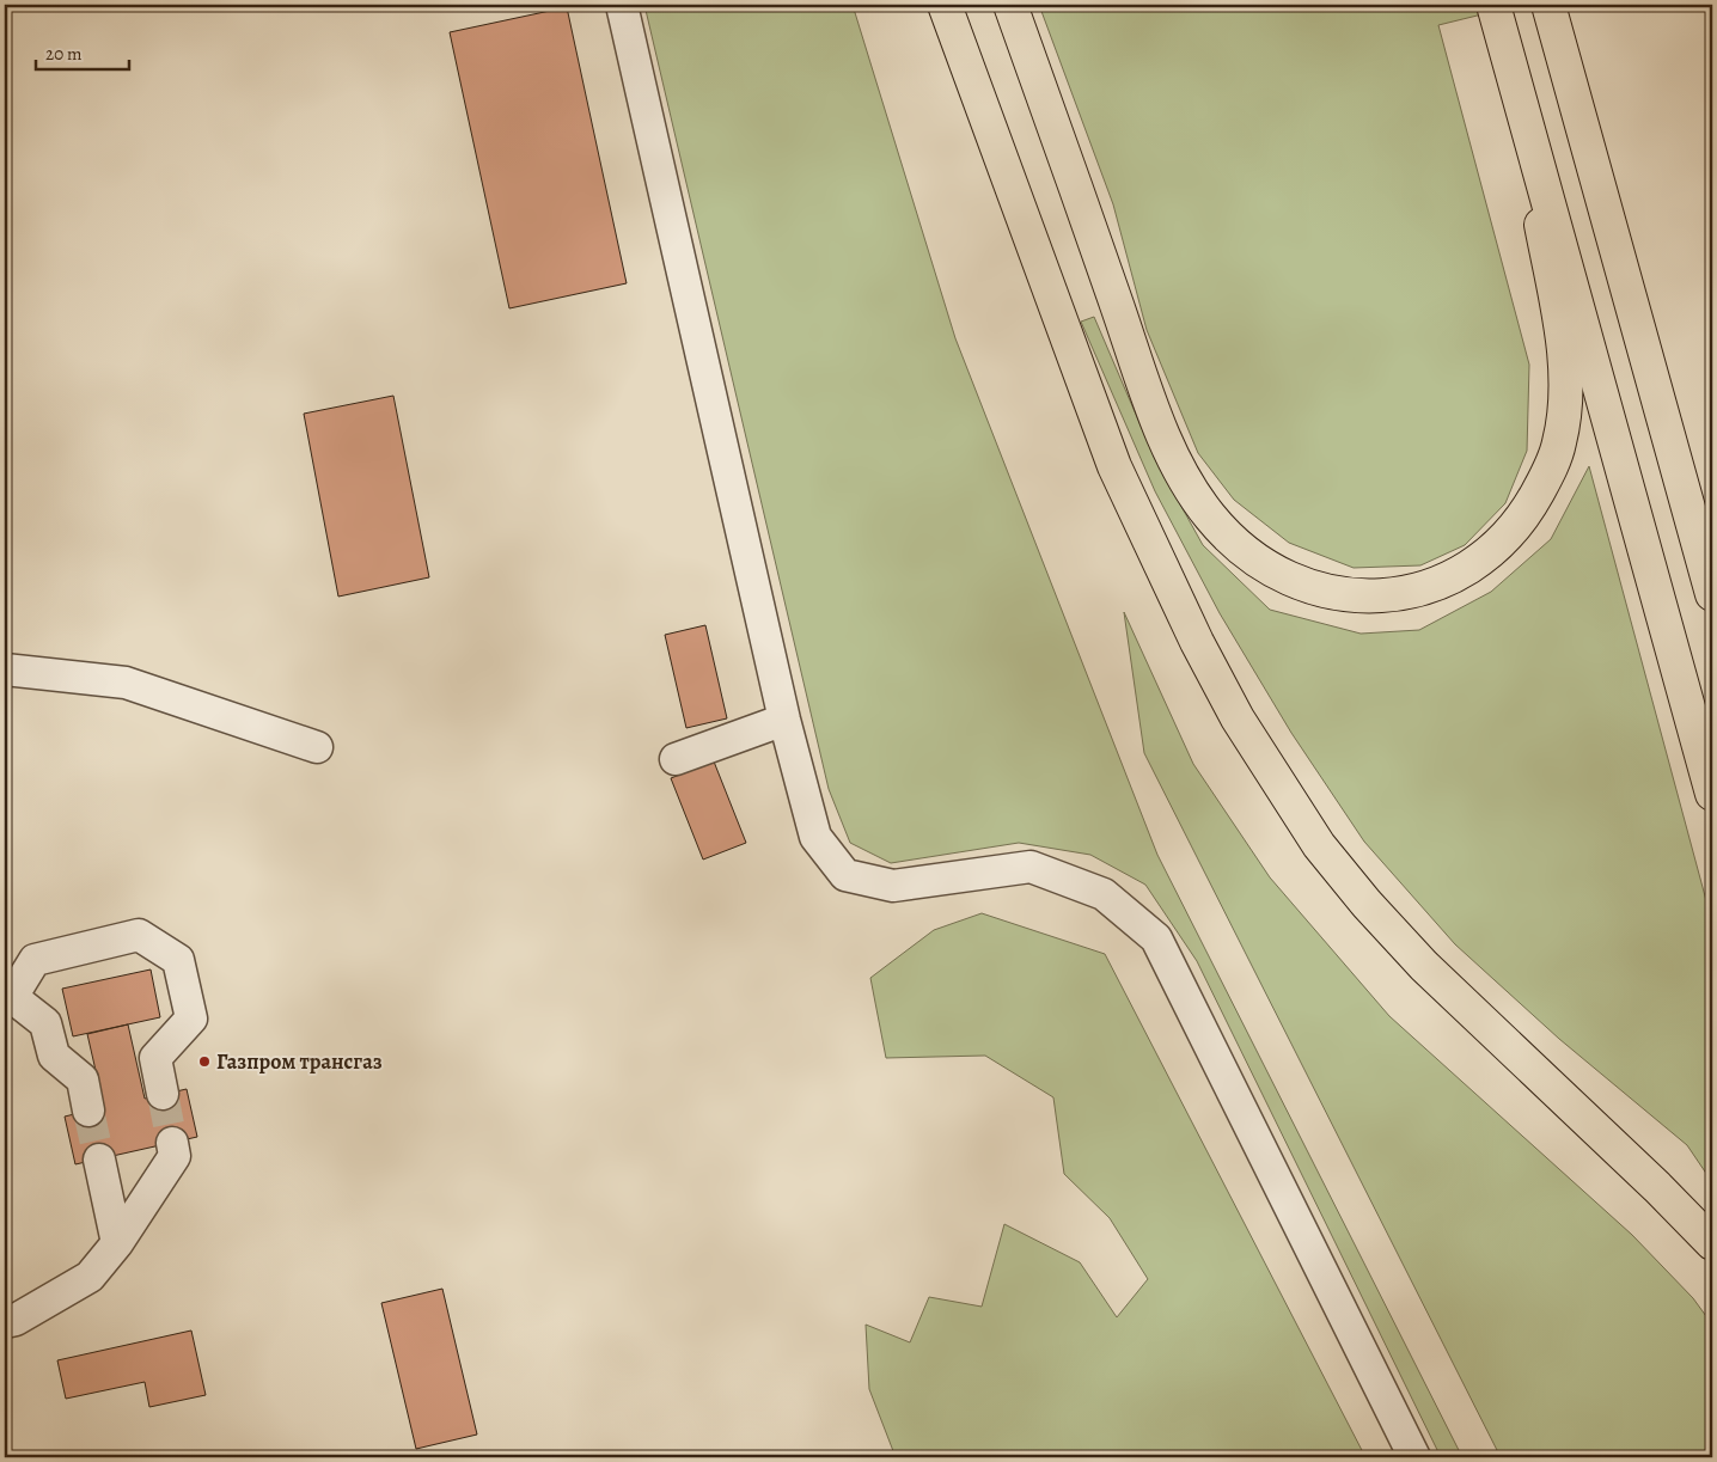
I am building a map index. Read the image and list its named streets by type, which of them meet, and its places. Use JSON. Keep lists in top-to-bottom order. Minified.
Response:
{"places":["Газпром трансгаз"],"scale_bar":"20 m"}
